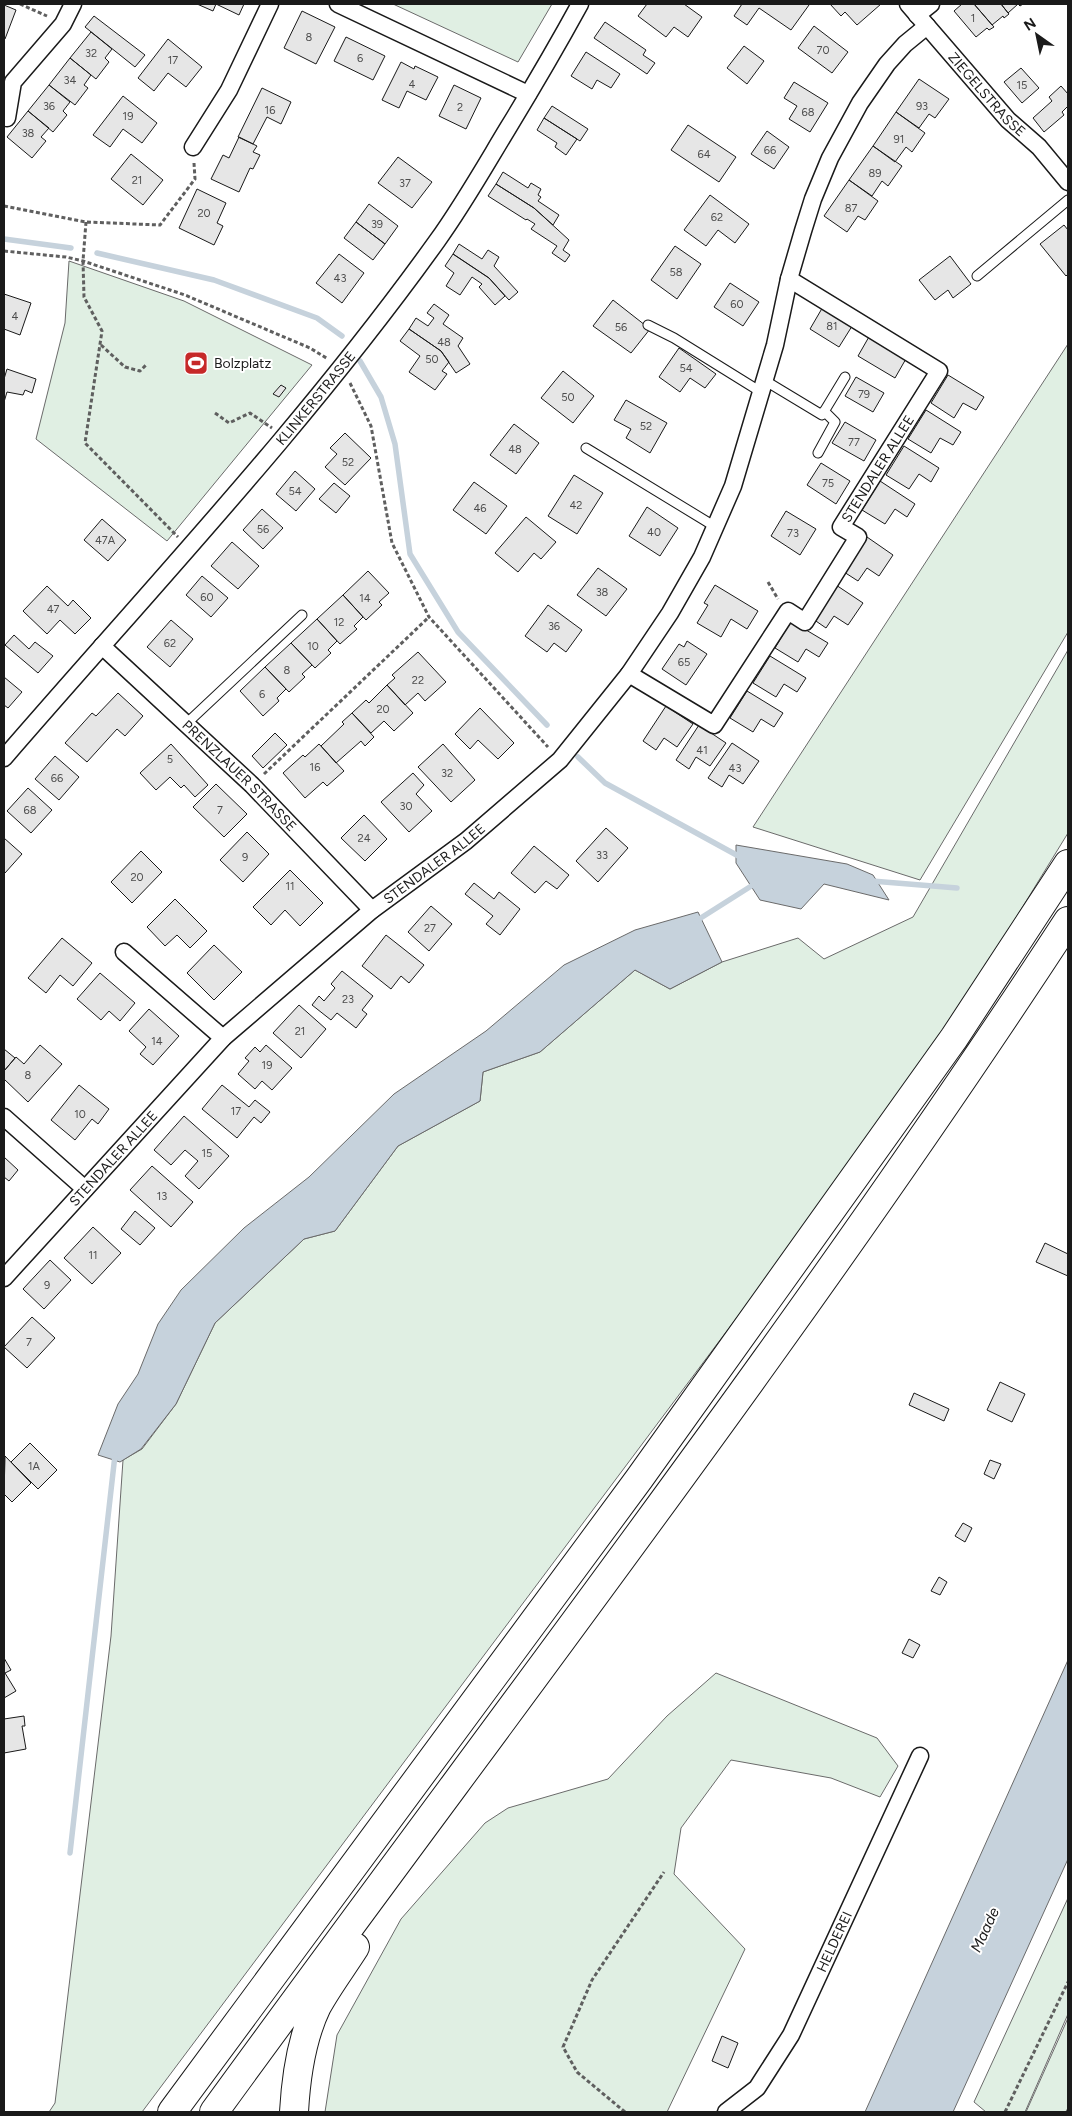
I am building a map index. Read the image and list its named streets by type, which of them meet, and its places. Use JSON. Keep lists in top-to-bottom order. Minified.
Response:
{"streets":{"street":["ZIEGELSTRASSE","KLINKERSTRASSE","STENDALER ALLEE","PRENZLAUER STRASSE","HELDEREI"]},"crossings":[["ZIEGELSTRASSE","STENDALER ALLEE"],["KLINKERSTRASSE","PRENZLAUER STRASSE"],["STENDALER ALLEE","PRENZLAUER STRASSE"]],"water":["Maade"],"places":{"sports":["Bolzplatz"]},"house_numbers":["1","8","70","32","6","17","34","4","15","36","93","2","16","68","19","38","91","66","64","89","21","37","87","20","62","39","58","43","60","4","81","56","48","50","54","79","50","52","77","48","52","75","54","42","46","56","40","73","47A","38","60","14","47","12","36","62","10","65","8","22","6","20","41","5","16","43","32","66","30","68","7","24","33","9","20","11","27","23","21","14","19","8","17","10","15","13","11","9","7","1A"],"north":"top left"}
